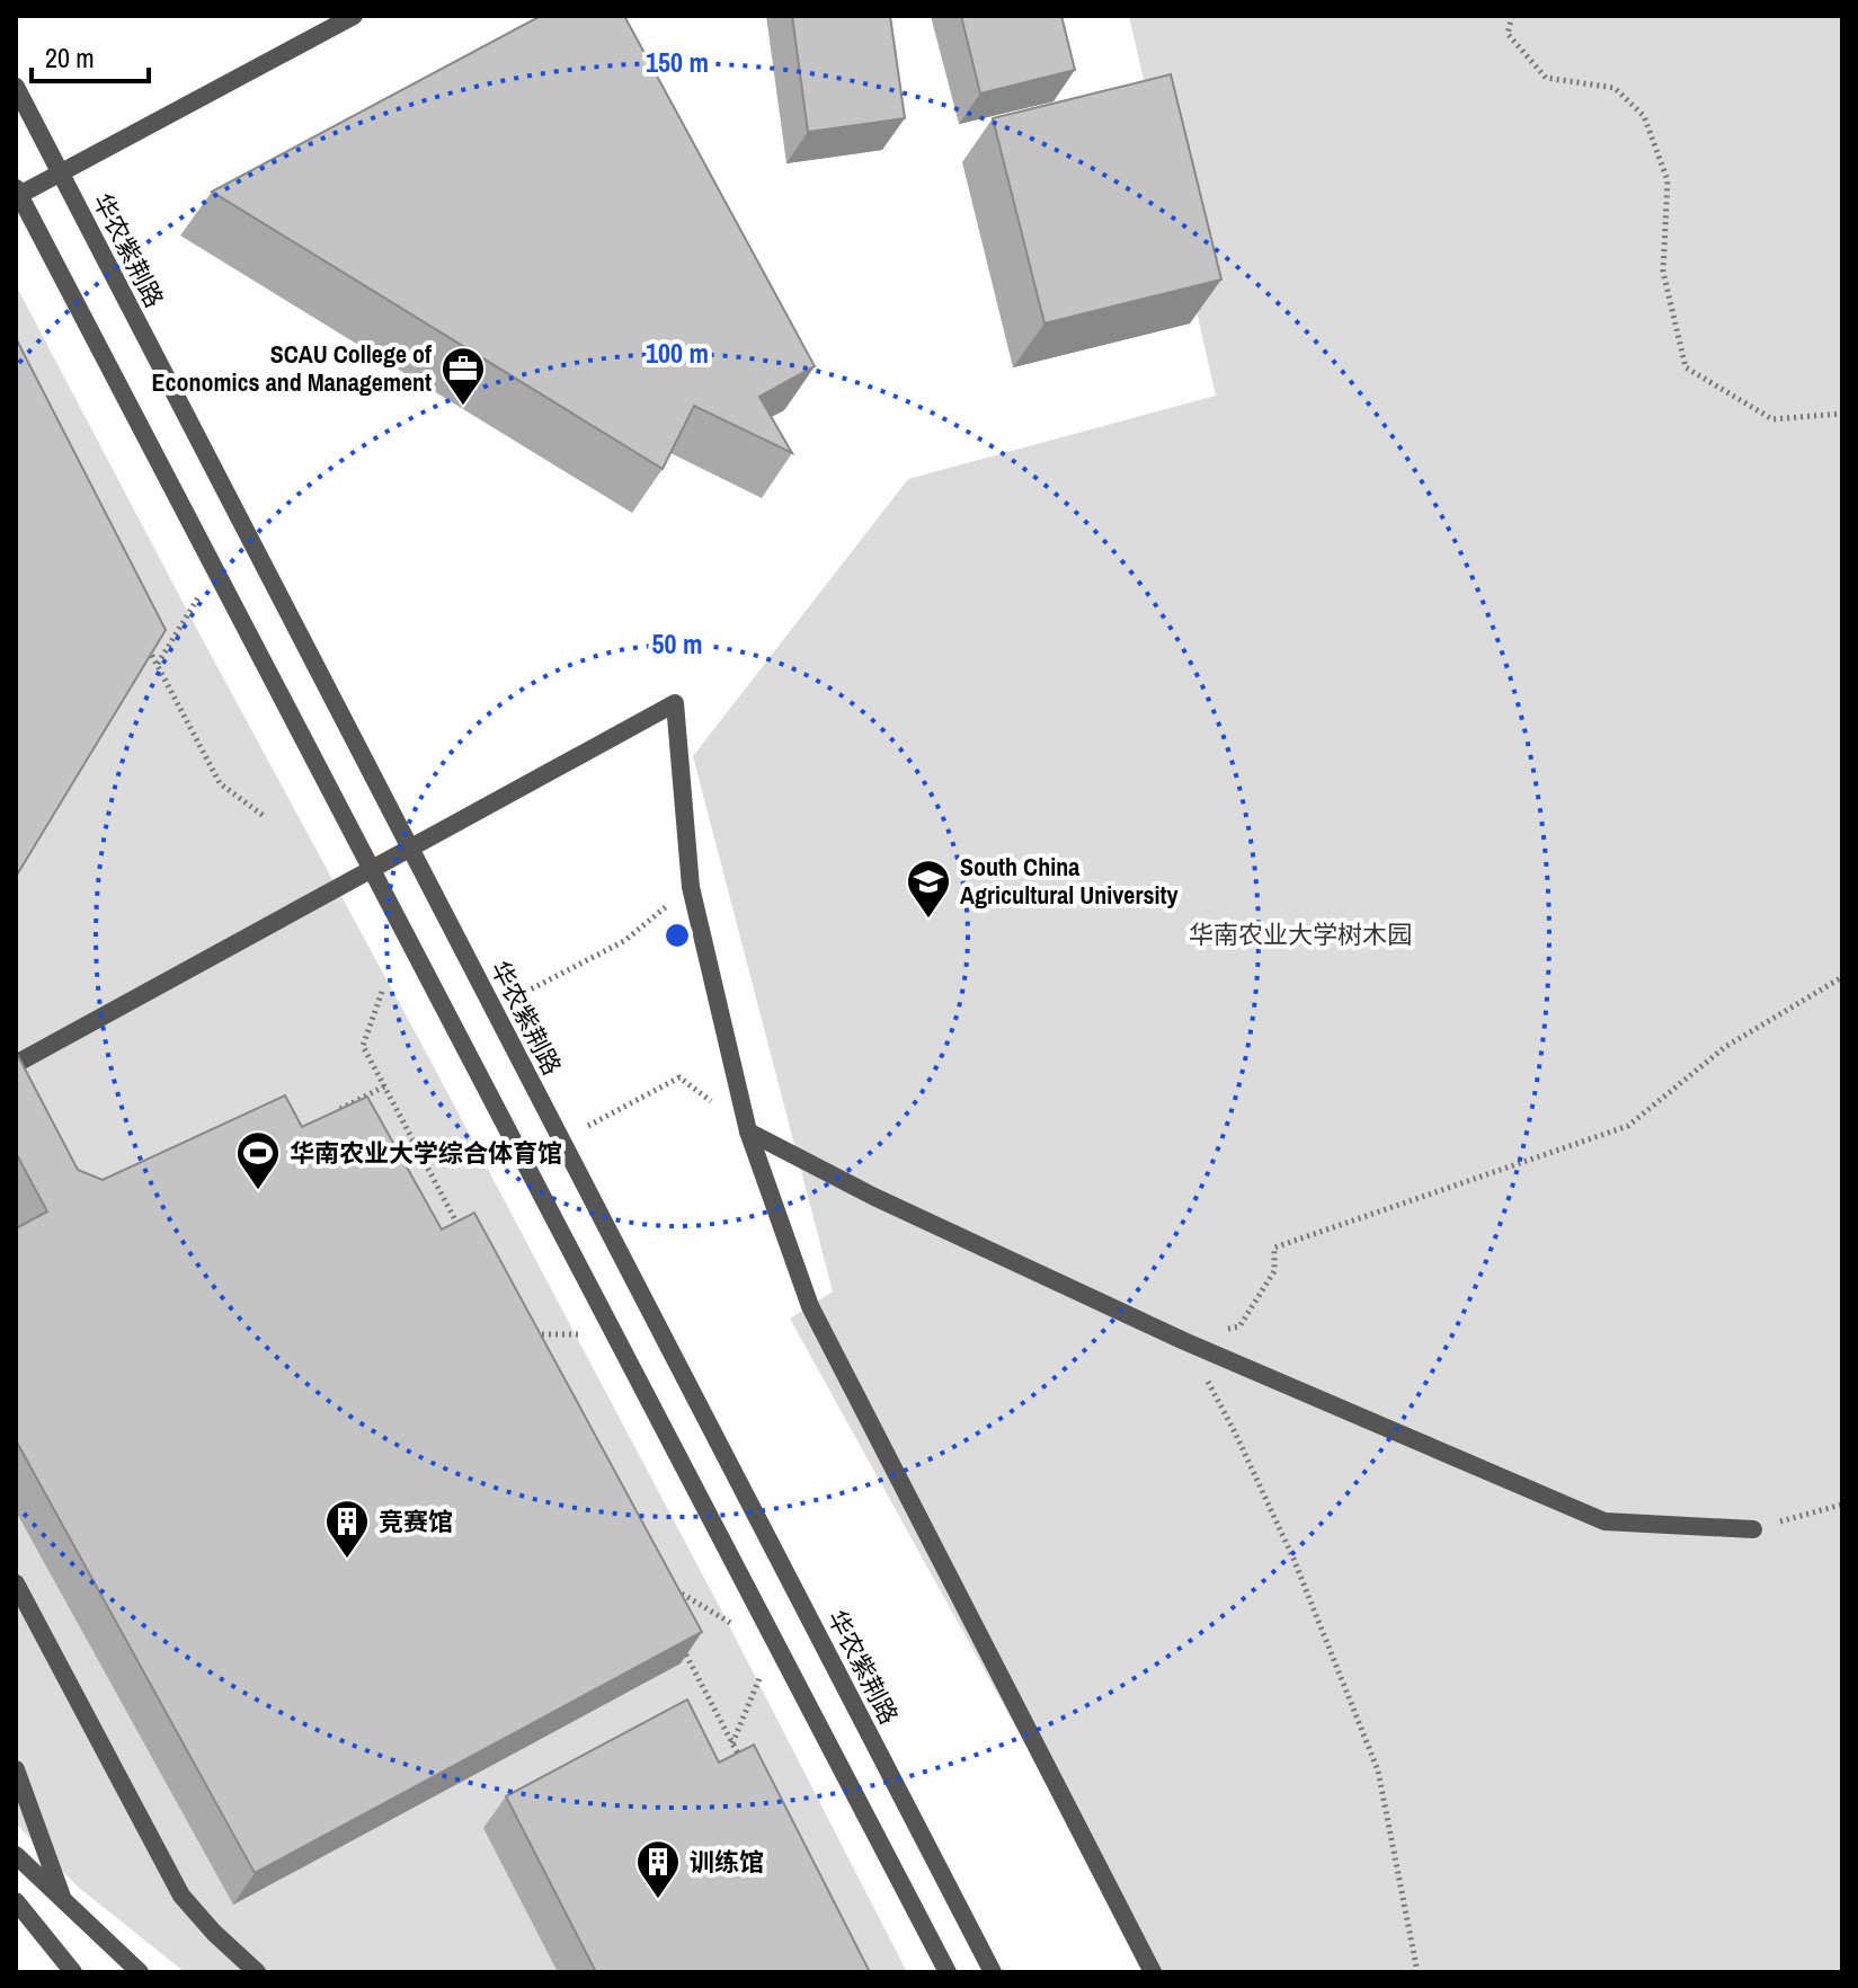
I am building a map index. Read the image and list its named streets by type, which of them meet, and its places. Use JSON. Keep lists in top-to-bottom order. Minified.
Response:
{"streets":{"street":["华农紫荆路"]},"parks":["华南农业大学树木园"],"places":{"office":["SCAU College of Economics and Management"],"school or university":["South China Agricultural University"],"sports":["华南农业大学综合体育馆"],"building":["竞赛馆","训练馆"]},"scale_bar":"20 m","rings":["150 m","100 m","50 m"]}
